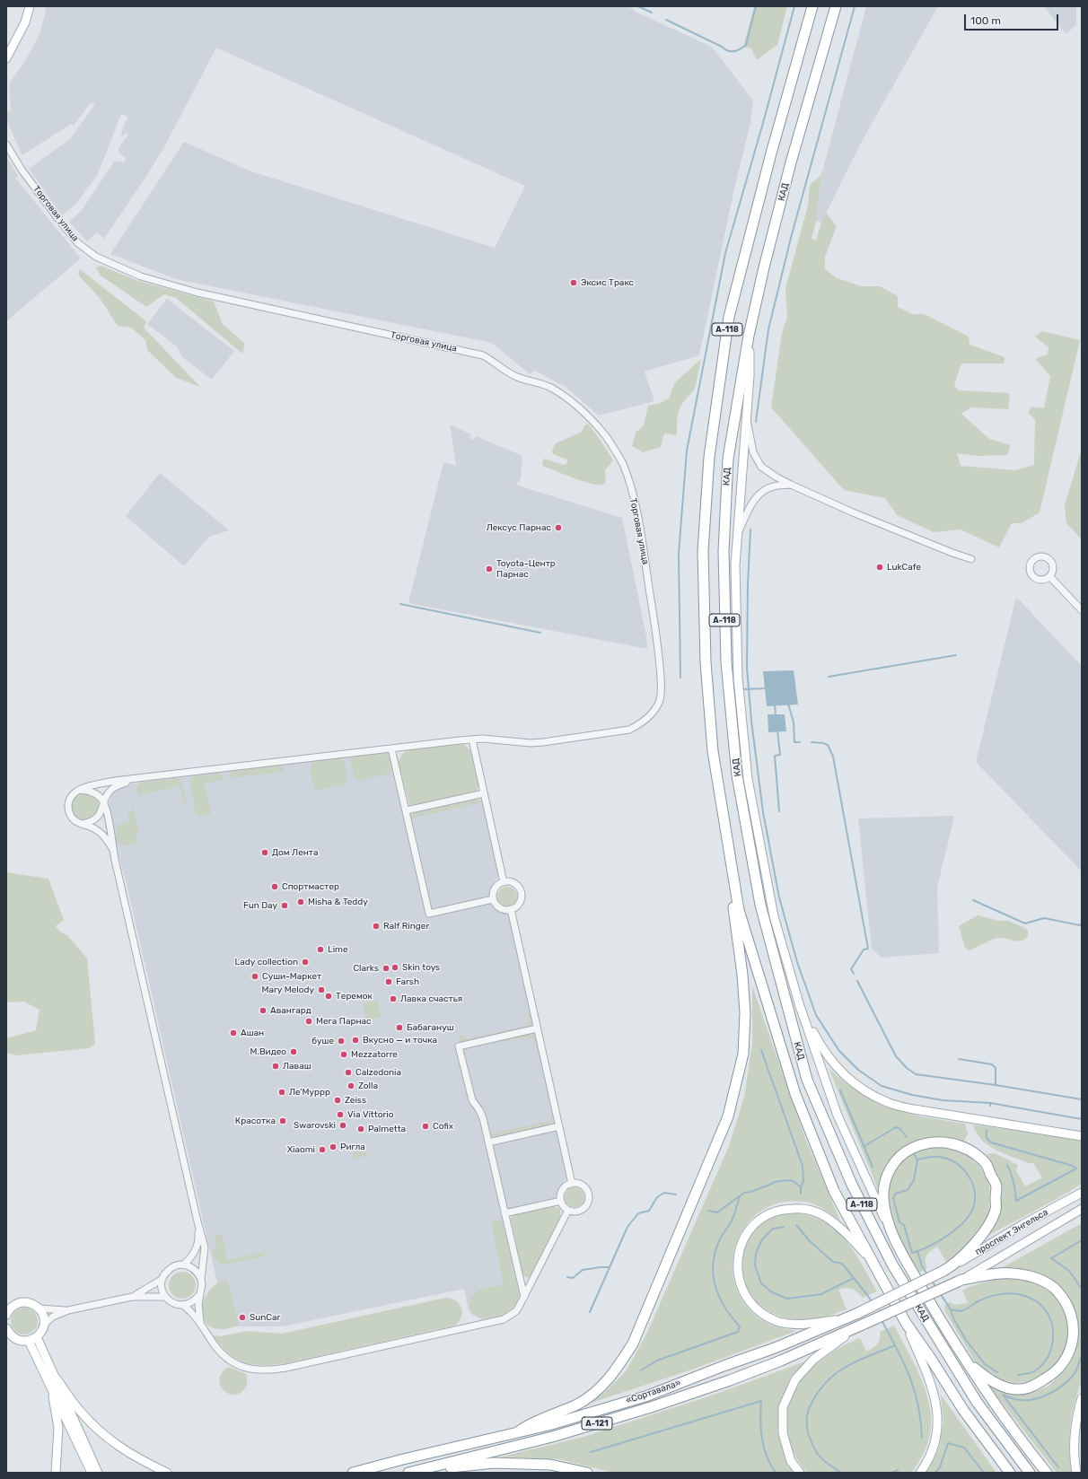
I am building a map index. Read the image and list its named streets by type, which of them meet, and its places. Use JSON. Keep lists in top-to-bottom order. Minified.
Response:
{"streets":{"highway":["КАД","А-118","«Сортавала»","А-121"],"main road":["проспект Энгельса"],"street":["Торговая улица"]},"crossings":[["проспект Энгельса","«Сортавала»"]],"places":["Эксис Тракс","Лексус Парнас","LukCafe","Toyota-Центр Парнас","Дом Лента","Спортмастер","Misha & Teddy","Fun Day","Ralf Ringer","Lime","Lady collection","Skin toys","Clarks","Суши-Маркет","Farsh","Mary Melody","Теремок","Лавка счастья","Авангард","Мега Парнас","Бабагануш","Ашан","Вкусно — и точка","буше","М.Видео","Mezzatorre","Лаваш","Calzedonia","Zolla","Ле'Муррр","Zeiss","Via Vittorio","Красотка","Swarovski","Cofix","Palmetta","Ригла","Xiaomi","SunCar"],"scale_bar":"100 m"}
